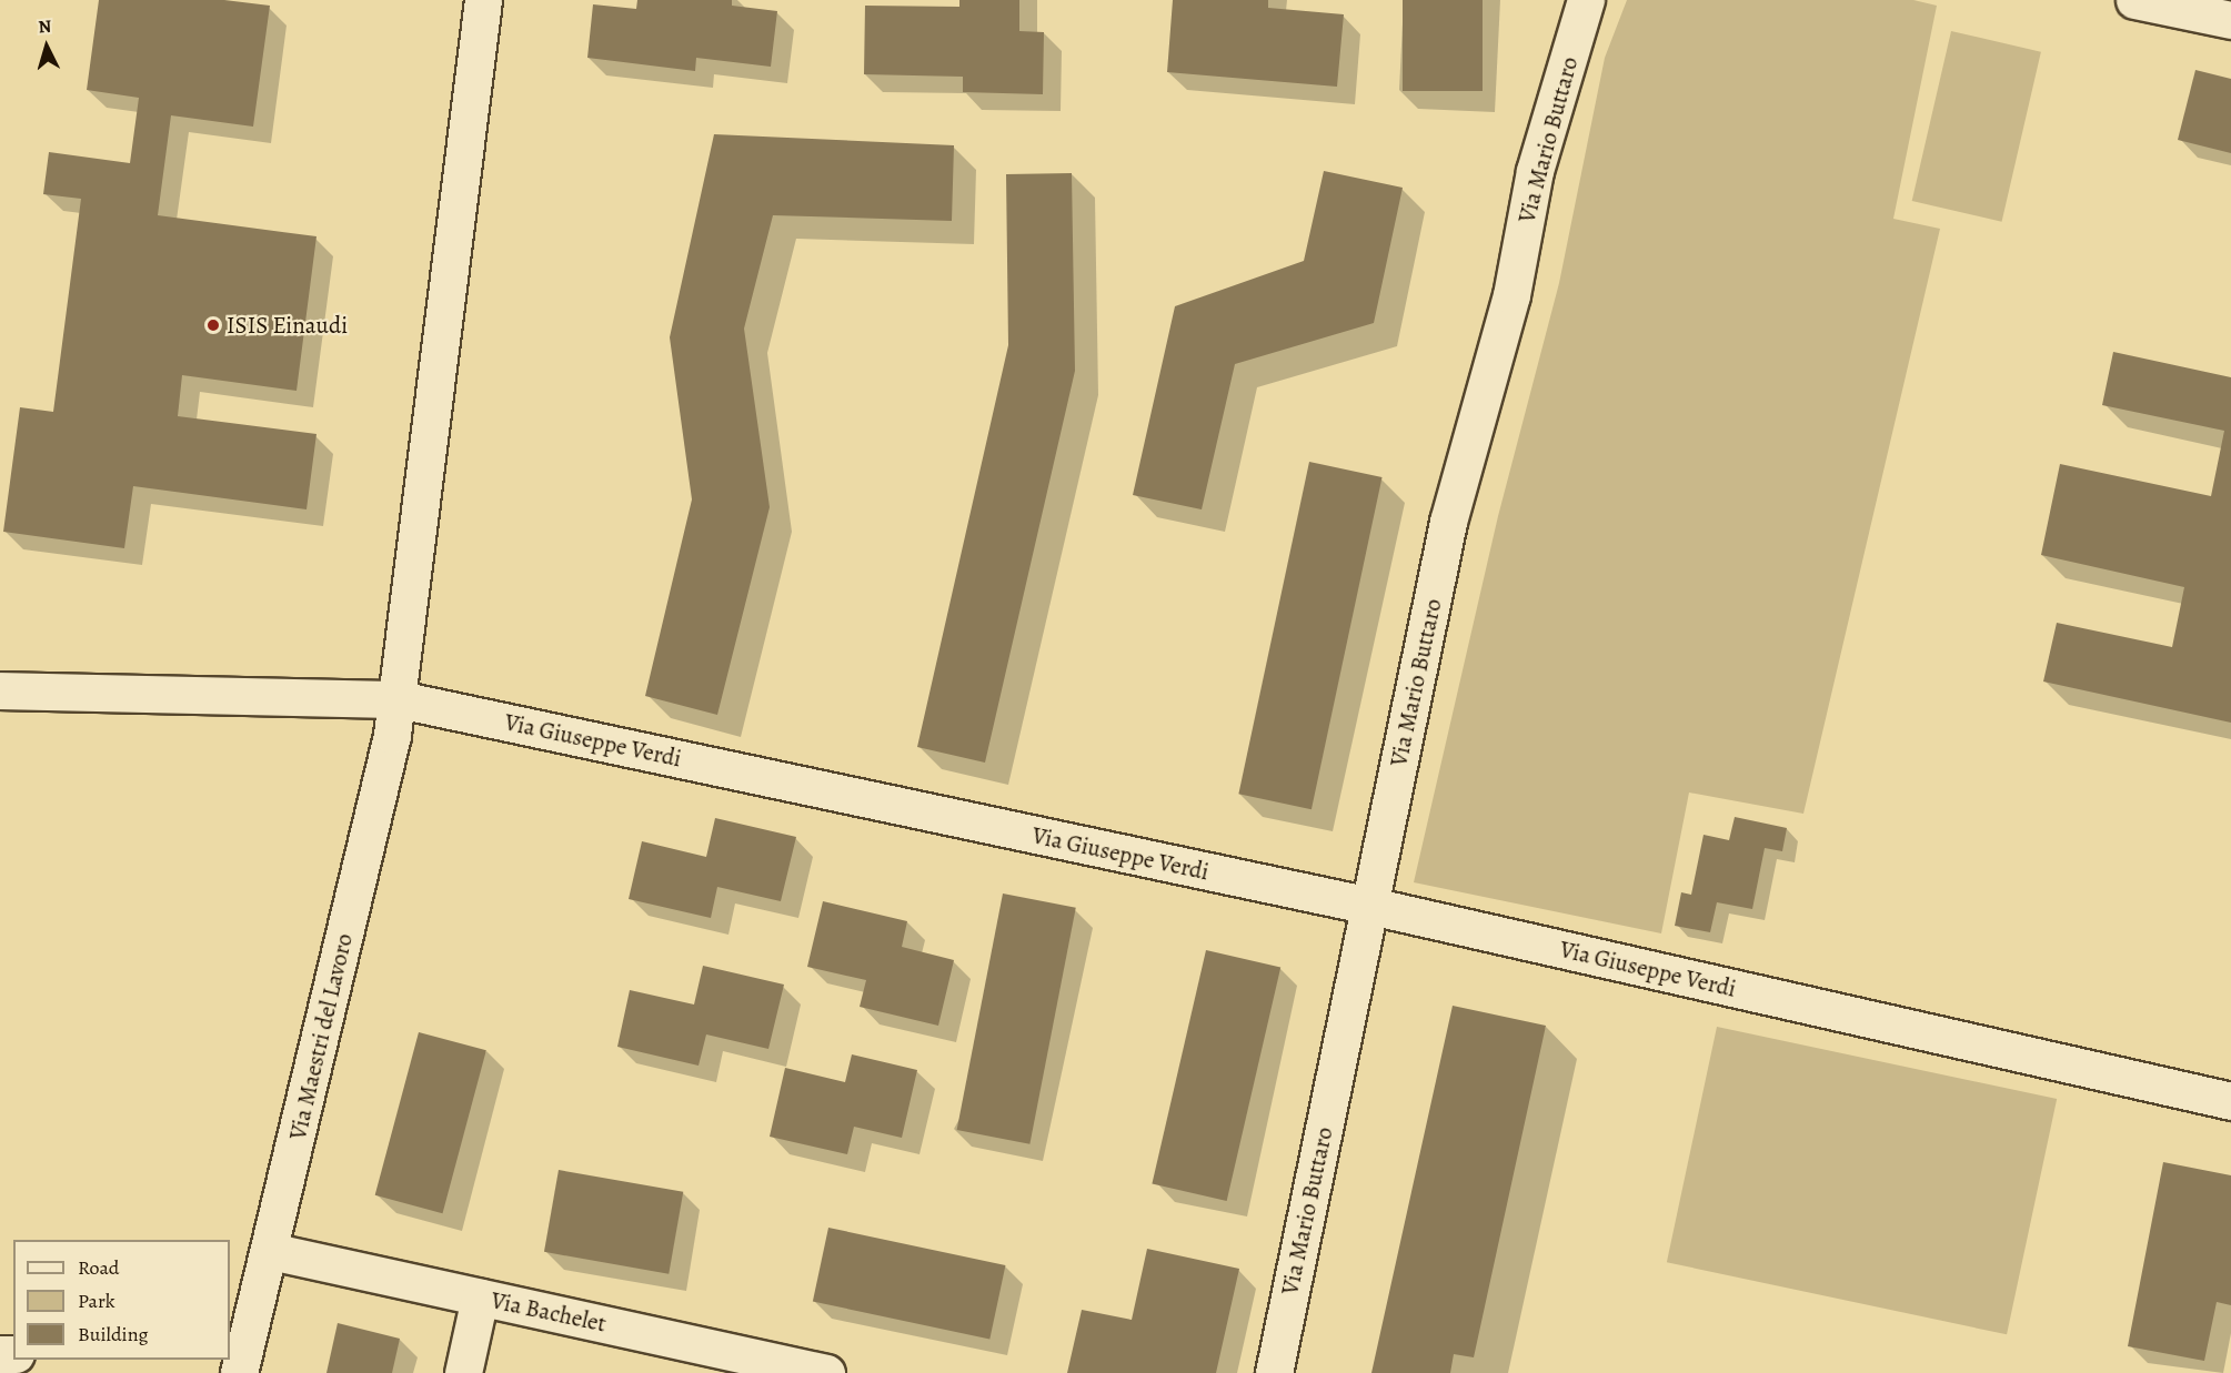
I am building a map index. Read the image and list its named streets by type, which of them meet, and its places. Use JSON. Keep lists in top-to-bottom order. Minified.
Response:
{"streets":{"street":["Via Mario Buttaro","Via Giuseppe Verdi","Via Maestri del Lavoro","Via Bachelet"]},"crossings":[["Via Mario Buttaro","Via Giuseppe Verdi"],["Via Giuseppe Verdi","Via Maestri del Lavoro"],["Via Maestri del Lavoro","Via Bachelet"]],"places":["ISIS Einaudi"],"legend":["Road","Park","Building"],"north":"top"}
